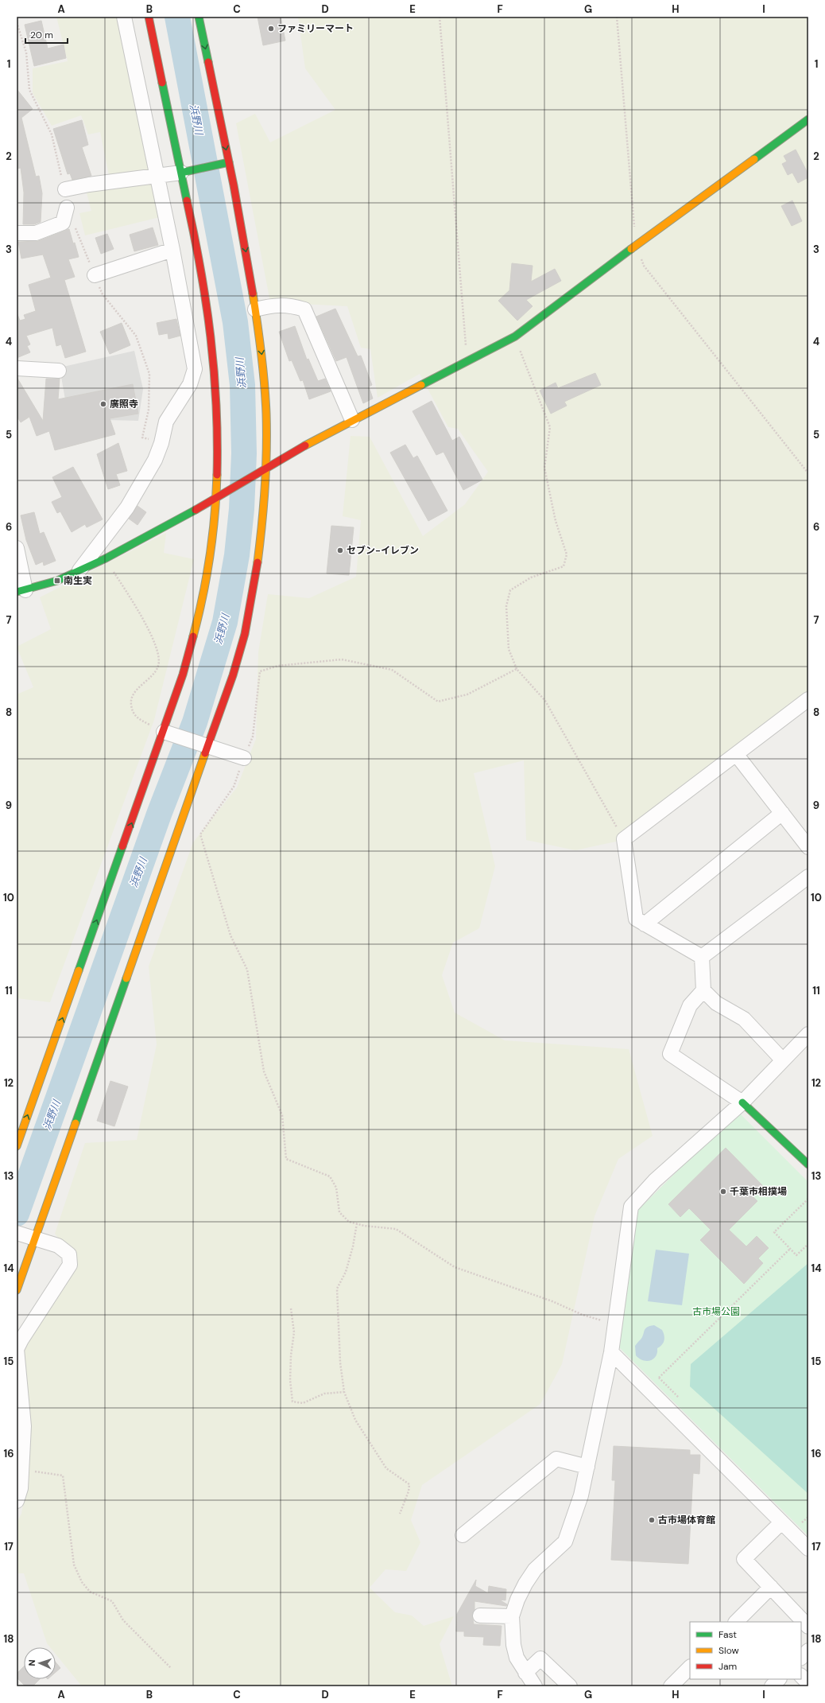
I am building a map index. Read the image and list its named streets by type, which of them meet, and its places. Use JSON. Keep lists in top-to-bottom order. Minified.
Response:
{"water":["浜野川"],"parks":["古市場公園"],"places":{"other":["ファミリーマート","廣照寺","セブン-イレブン","千葉市相撲場","古市場体育館"],"transit":["南生実"]},"legend":["Fast","Slow","Jam"],"scale_bar":"20 m","north":"left","grid":{"columns":["A","B","C","D","E","F","G","H","I"],"rows":["1","2","3","4","5","6","7","8","9","10","11","12","13","14","15","16","17","18"]}}
